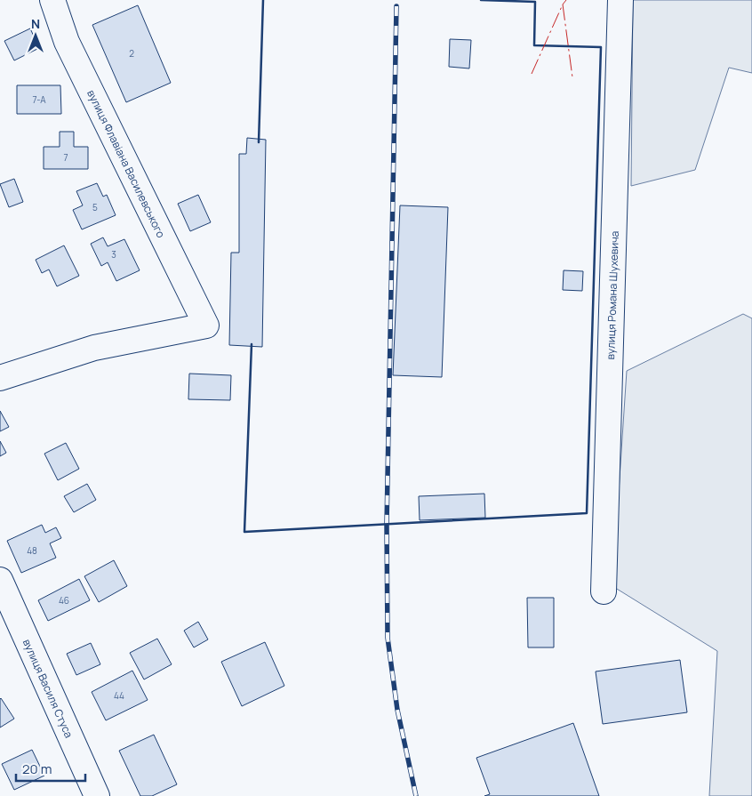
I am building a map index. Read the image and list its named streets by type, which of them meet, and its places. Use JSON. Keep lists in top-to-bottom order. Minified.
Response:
{"streets":{"street":["вулиця Флавіана Василевського","вулиця Романа Шухевича","вулиця Василя Стуса"]},"house_numbers":["2","7-А","7","5","3","48","46","44"],"scale_bar":"20 m","north":"top"}
